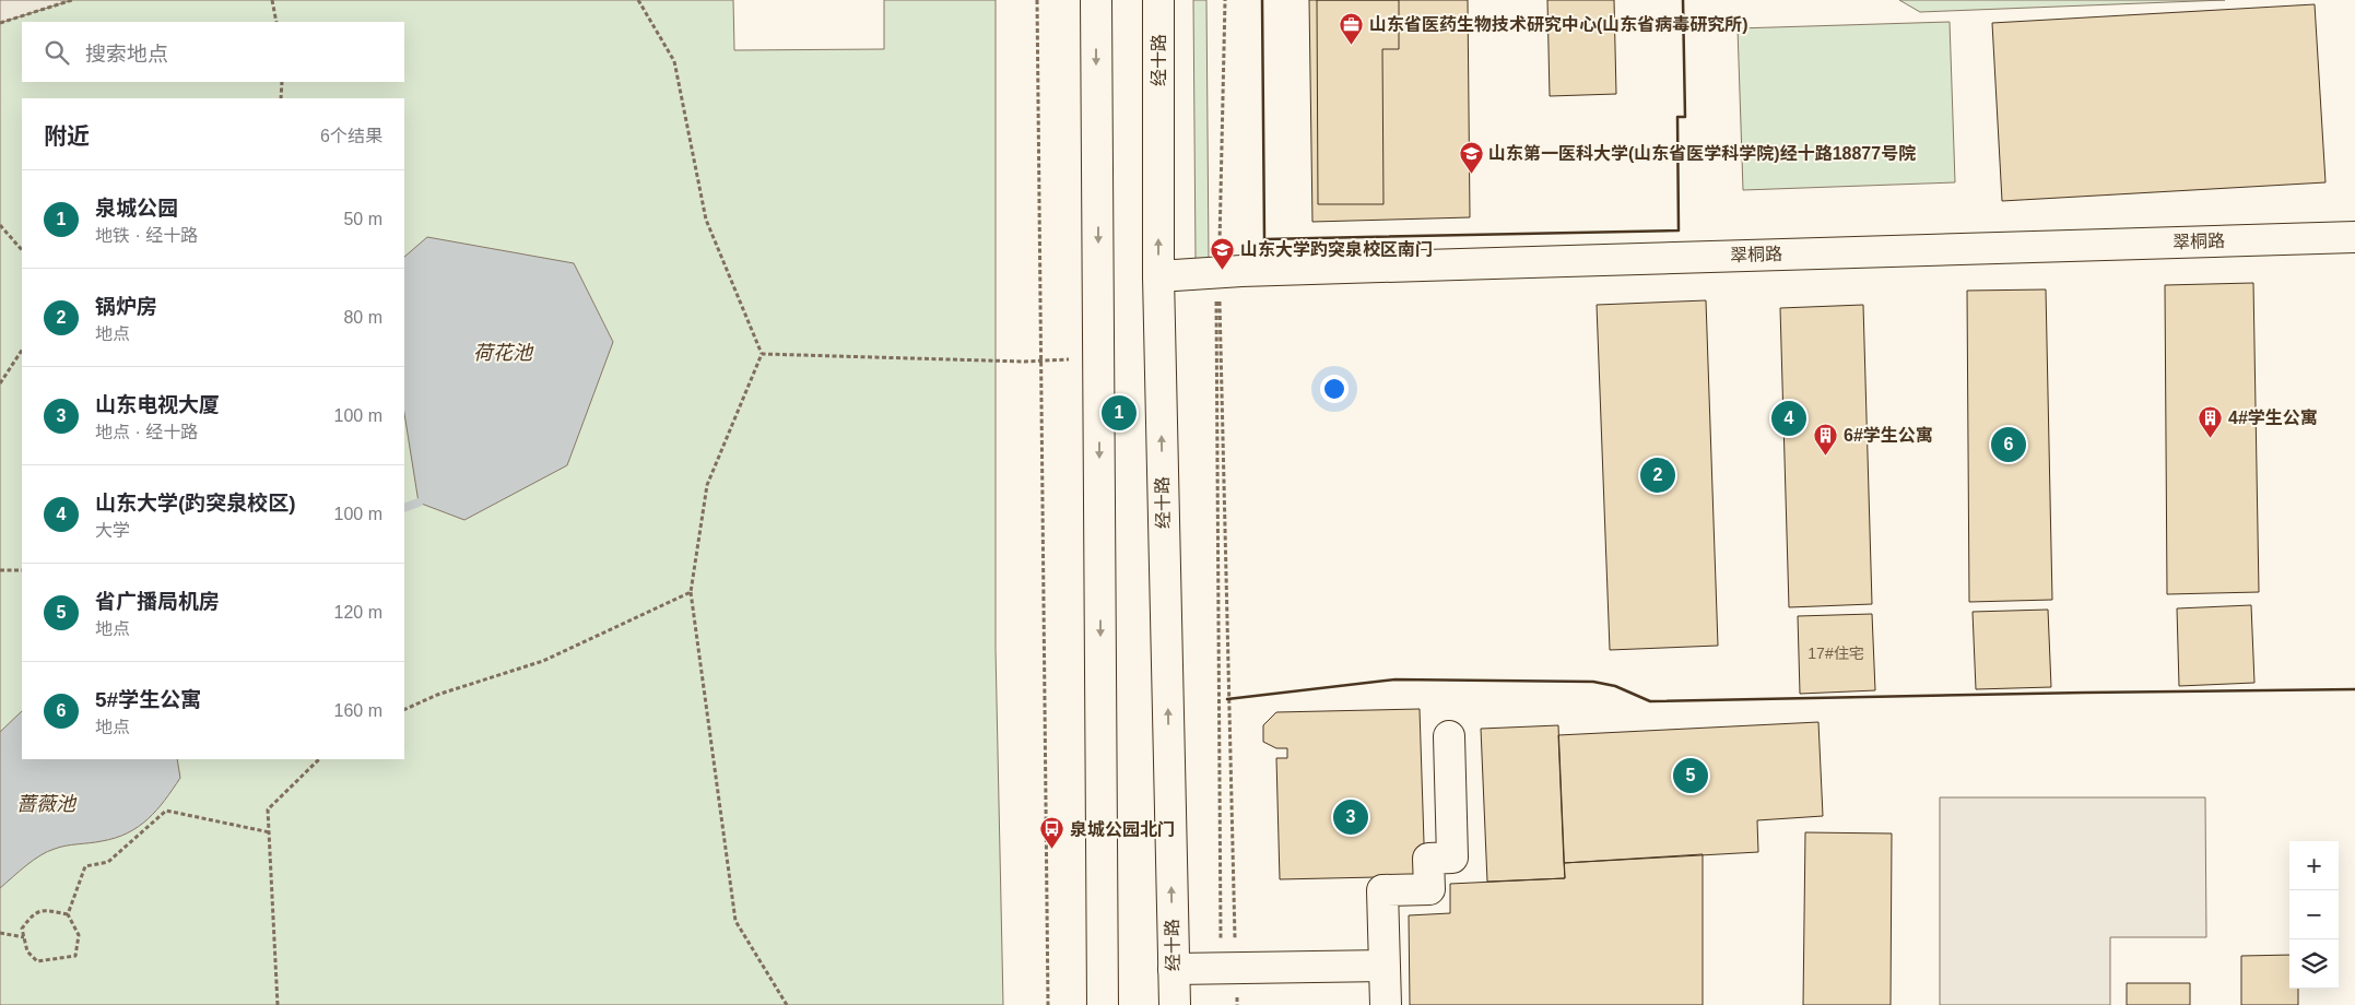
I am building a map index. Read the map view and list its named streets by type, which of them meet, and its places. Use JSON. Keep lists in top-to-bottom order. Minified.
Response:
{"streets":{"main road":["经十路","翠桐路"]},"crossings":[["经十路","翠桐路"]],"water":["荷花池","蔷薇池"],"places":{"office":["山东省医药生物技术研究中心(山东省病毒研究所)"],"school or university":["山东第一医科大学(山东省医学科学院)经十路18877号院","山东大学趵突泉校区南门"],"building":["4#学生公寓","6#学生公寓"],"bus stop":["泉城公园北门"]},"house_numbers":["17#住宅"],"page":{"search":"搜索地点","heading":["附近","6个结果"],"list":[{"mark":"1","name":"泉城公园","note":"地铁 · 经十路","value":"50 m"},{"mark":"2","name":"锅炉房","note":"地点","value":"80 m"},{"mark":"3","name":"山东电视大厦","note":"地点 · 经十路","value":"100 m"},{"mark":"4","name":"山东大学(趵突泉校区)","note":"大学","value":"100 m"},{"mark":"5","name":"省广播局机房","note":"地点","value":"120 m"},{"mark":"6","name":"5#学生公寓","note":"地点","value":"160 m"}],"pins":["1","4","6","2","5","3"],"map_buttons":["+","−"]}}
